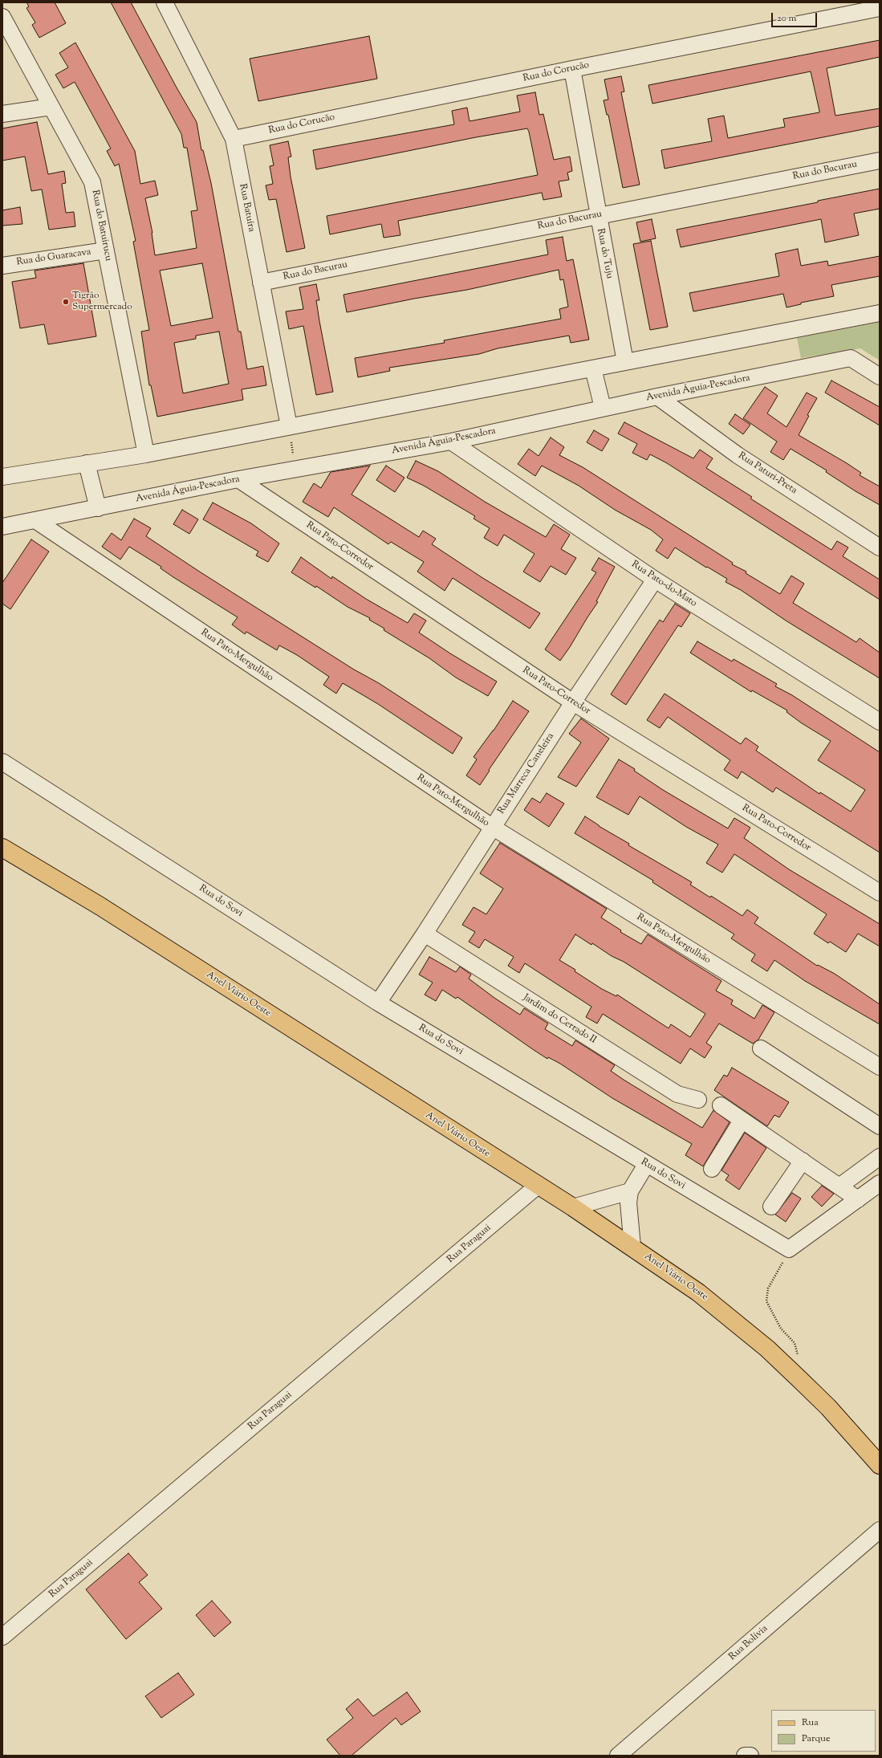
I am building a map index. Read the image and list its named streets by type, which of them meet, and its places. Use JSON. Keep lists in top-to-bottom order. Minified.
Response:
{"streets":{"main road":["Anel Viário Oeste"],"street":["Rua do Corucão","Rua do Bacurau","Rua Batuíra","Rua do Batuirucu","Rua do Tuju","Rua do Guaracava","Avenida Águia-Pescadora","Rua Paturi-Preta","Rua Pato-Corredor","Rua Pato-do-Mato","Rua Pato-Mergulhão","Rua Marreca Caneleira","Rua do Sovi","Jardim do Cerrado II","Rua Paraguai","Rua Bolívia"]},"crossings":[["Rua do Corucão","Rua Batuíra"],["Rua do Corucão","Rua do Tuju"],["Rua do Bacurau","Rua Batuíra"],["Rua do Bacurau","Rua do Tuju"],["Rua do Batuirucu","Rua do Guaracava"],["Avenida Águia-Pescadora","Rua Paturi-Preta"],["Avenida Águia-Pescadora","Rua Pato-Corredor"],["Avenida Águia-Pescadora","Rua Pato-do-Mato"],["Avenida Águia-Pescadora","Rua Pato-Mergulhão"],["Rua Pato-Corredor","Rua Marreca Caneleira"],["Rua Pato-do-Mato","Rua Marreca Caneleira"],["Rua Pato-Mergulhão","Rua Marreca Caneleira"],["Rua Marreca Caneleira","Rua do Sovi"],["Rua Marreca Caneleira","Jardim do Cerrado II"],["Anel Viário Oeste","Rua Paraguai"]],"places":["Tigrão Supermercado"],"legend":["Rua","Parque"],"scale_bar":"20 m"}
